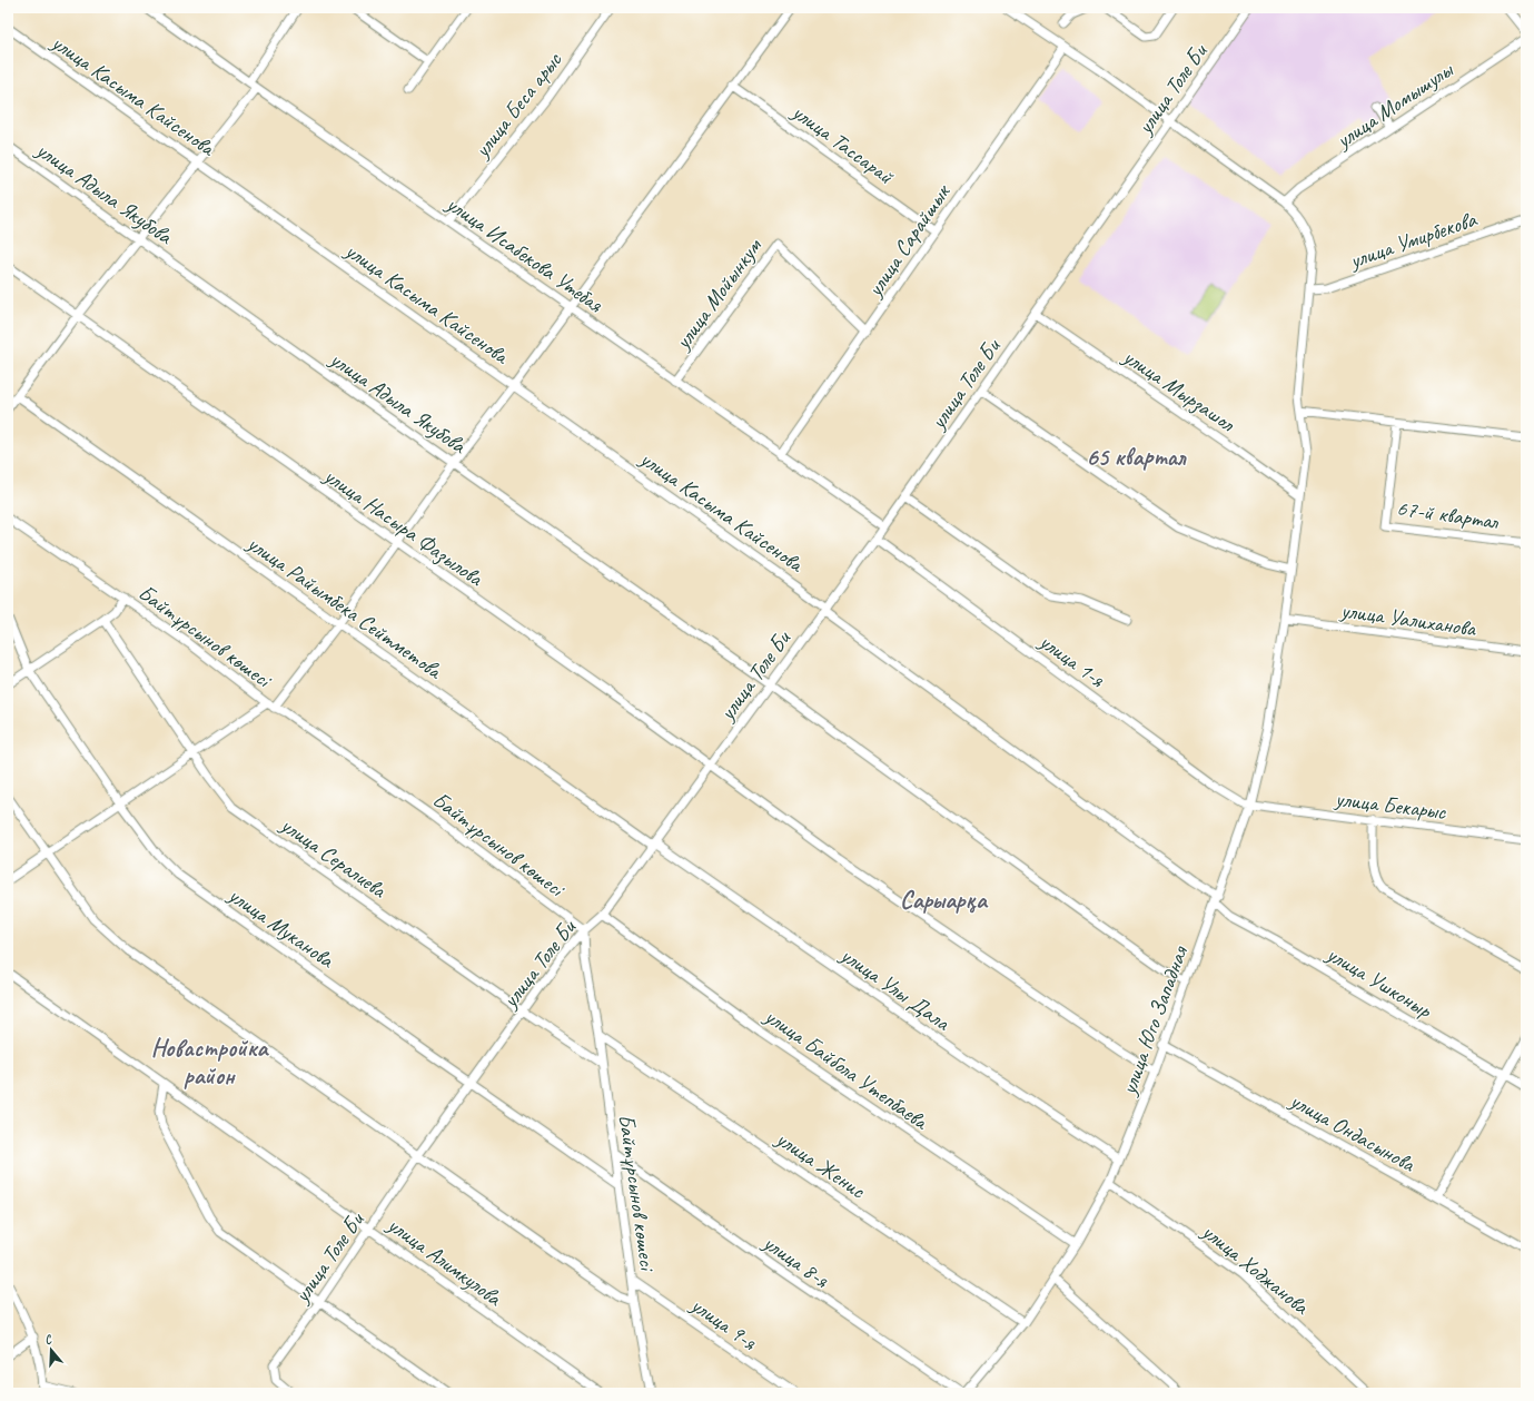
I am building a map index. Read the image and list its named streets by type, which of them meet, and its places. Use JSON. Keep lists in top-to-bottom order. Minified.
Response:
{"streets":{"street":["улица Толе Би","улица Касыма Кайсенова","улица Беса арыс","улица Момышулы","улица Тассарай","улица Адыла Якубова","улица Умирбекова","улица Сарайшык","улица Исабекова Утебая","улица Мойынкум","улица Мырзашол","67-й квартал","улица Насыра Фазылова","улица Райымбека Сейтметова","улица Уалиханова","Байтұрсынов көшесі","улица 1-я","улица Бекарыс","улица Сералиева","улица Муканова","улица Ушконыр","улица Улы Дала","улица Юго Западная","улица Байбола Утепбаева","улица Ондасынова","улица Женис","улица Алимкулова","улица 8-я","улица Ходжанова","улица 9-я"]},"crossings":[["улица Толе Би","улица Касыма Кайсенова"],["улица Толе Би","улица Адыла Якубова"],["улица Толе Би","улица Исабекова Утебая"],["улица Толе Би","улица Мырзашол"],["улица Толе Би","улица Насыра Фазылова"],["улица Толе Би","улица Райымбека Сейтметова"],["улица Толе Би","Байтұрсынов көшесі"],["улица Толе Би","улица 1-я"],["улица Толе Би","улица Сералиева"],["улица Толе Би","улица Муканова"],["улица Толе Би","улица Улы Дала"],["улица Толе Би","улица Юго Западная"],["улица Толе Би","улица Байбола Утепбаева"],["улица Толе Би","улица Алимкулова"],["улица Касыма Кайсенова","улица Ушконыр"],["улица Касыма Кайсенова","улица Юго Западная"],["улица Беса арыс","улица Исабекова Утебая"],["улица Момышулы","улица Юго Западная"],["улица Тассарай","улица Сарайшык"],["улица Адыла Якубова","улица Юго Западная"],["улица Умирбекова","улица Юго Западная"],["улица Сарайшык","улица Исабекова Утебая"],["улица Сарайшык","улица Мойынкум"],["улица Сарайшык","улица Юго Западная"],["улица Исабекова Утебая","улица Мойынкум"],["улица Мырзашол","улица Юго Западная"],["улица Насыра Фазылова","улица Юго Западная"],["улица Райымбека Сейтметова","улица Улы Дала"],["улица Уалиханова","улица Юго Западная"],["Байтұрсынов көшесі","улица Сералиева"],["Байтұрсынов көшесі","улица Муканова"],["Байтұрсынов көшесі","улица Женис"],["Байтұрсынов көшесі","улица 8-я"],["Байтұрсынов көшесі","улица 9-я"],["улица 1-я","улица Бекарыс"],["улица 1-я","улица Юго Западная"],["улица Бекарыс","улица Юго Западная"],["улица Ушконыр","улица Юго Западная"],["улица Улы Дала","улица Юго Западная"],["улица Юго Западная","улица Байбола Утепбаева"],["улица Юго Западная","улица Ондасынова"],["улица Юго Западная","улица Женис"],["улица Юго Западная","улица Ходжанова"]],"districts":["65 квартал","Сарыарқа","Новастройка район"],"north":"top"}
